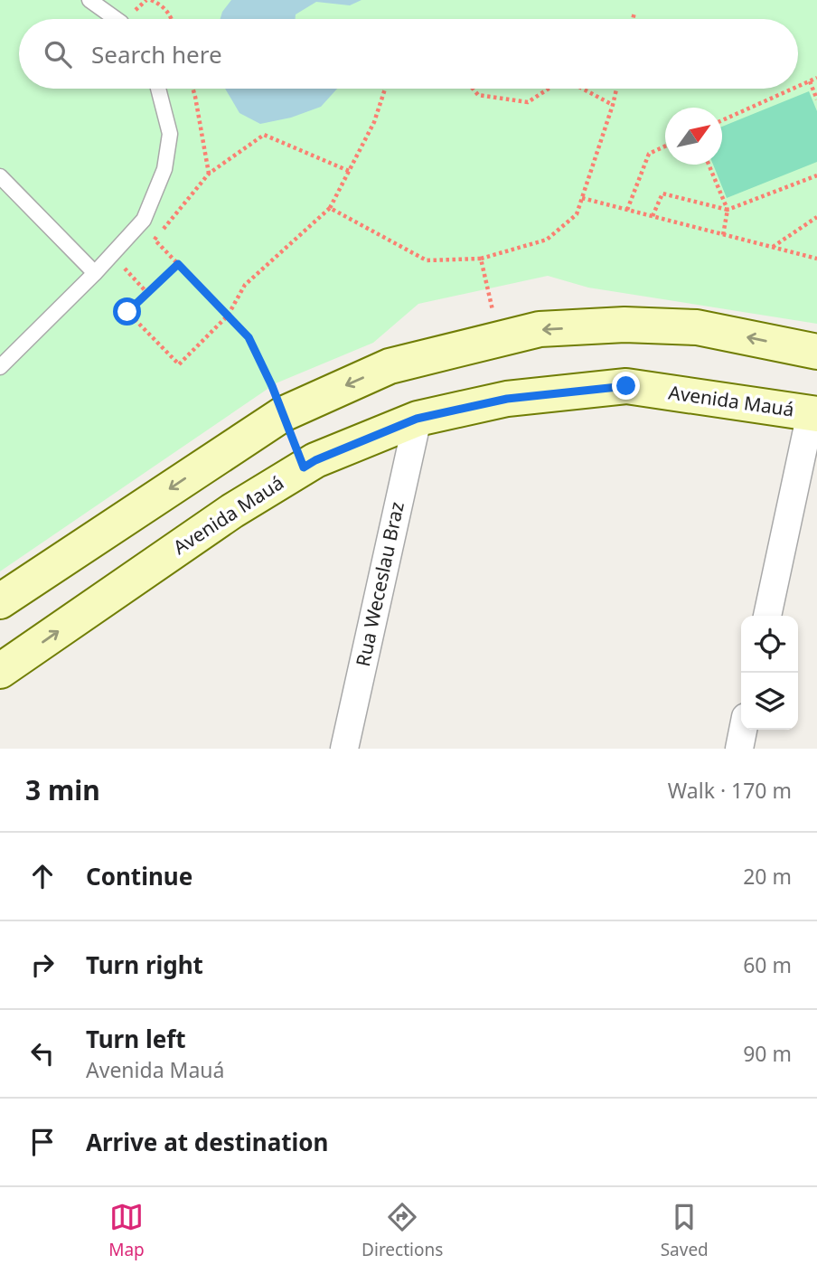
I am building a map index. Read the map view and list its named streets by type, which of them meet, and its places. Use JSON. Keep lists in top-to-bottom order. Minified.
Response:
{"streets":{"main road":["Avenida Mauá"],"street":["Rua Weceslau Braz"]},"crossings":[["Avenida Mauá","Rua Weceslau Braz"]],"north":"top right","page":{"search":"Search here","heading":["3 min","Walk · 170 m"],"list":[["Continue","20 m"],["Turn right","60 m"],["Turn left","Avenida Mauá","90 m"],"Arrive at destination"],"nav":["Map","Directions","Saved"]}}
